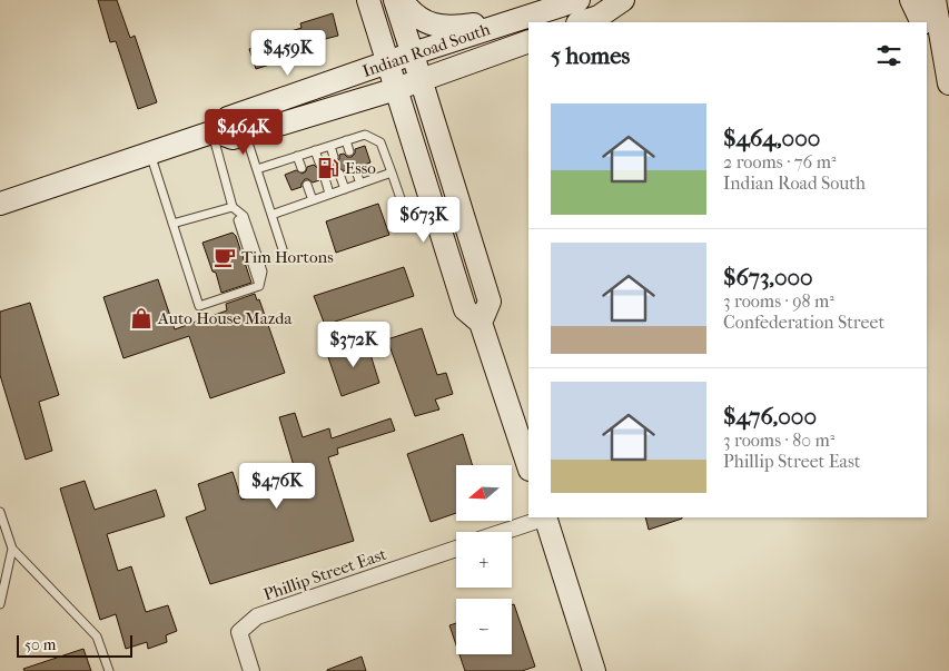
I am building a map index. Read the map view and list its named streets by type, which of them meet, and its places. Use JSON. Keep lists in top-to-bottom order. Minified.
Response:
{"streets":{"main road":["Indian Road South"],"street":["Phillip Street East"]},"places":{"fuel station":["Esso"],"cafe":["Tim Hortons"],"shop":["Auto House Mazda"]},"scale_bar":"50 m","north":"left","page":{"heading":"5 homes","price":["$459K","$464K","$673K","$372K","$476K"],"list":[{"name":"$464,000","note":"2 rooms · 76 m² · Indian Road South"},{"name":"$673,000","note":"3 rooms · 98 m² · Confederation Street"},{"name":"$476,000","note":"3 rooms · 80 m² · Phillip Street East"}],"map_buttons":["+","−"],"scale":"50 m"}}
